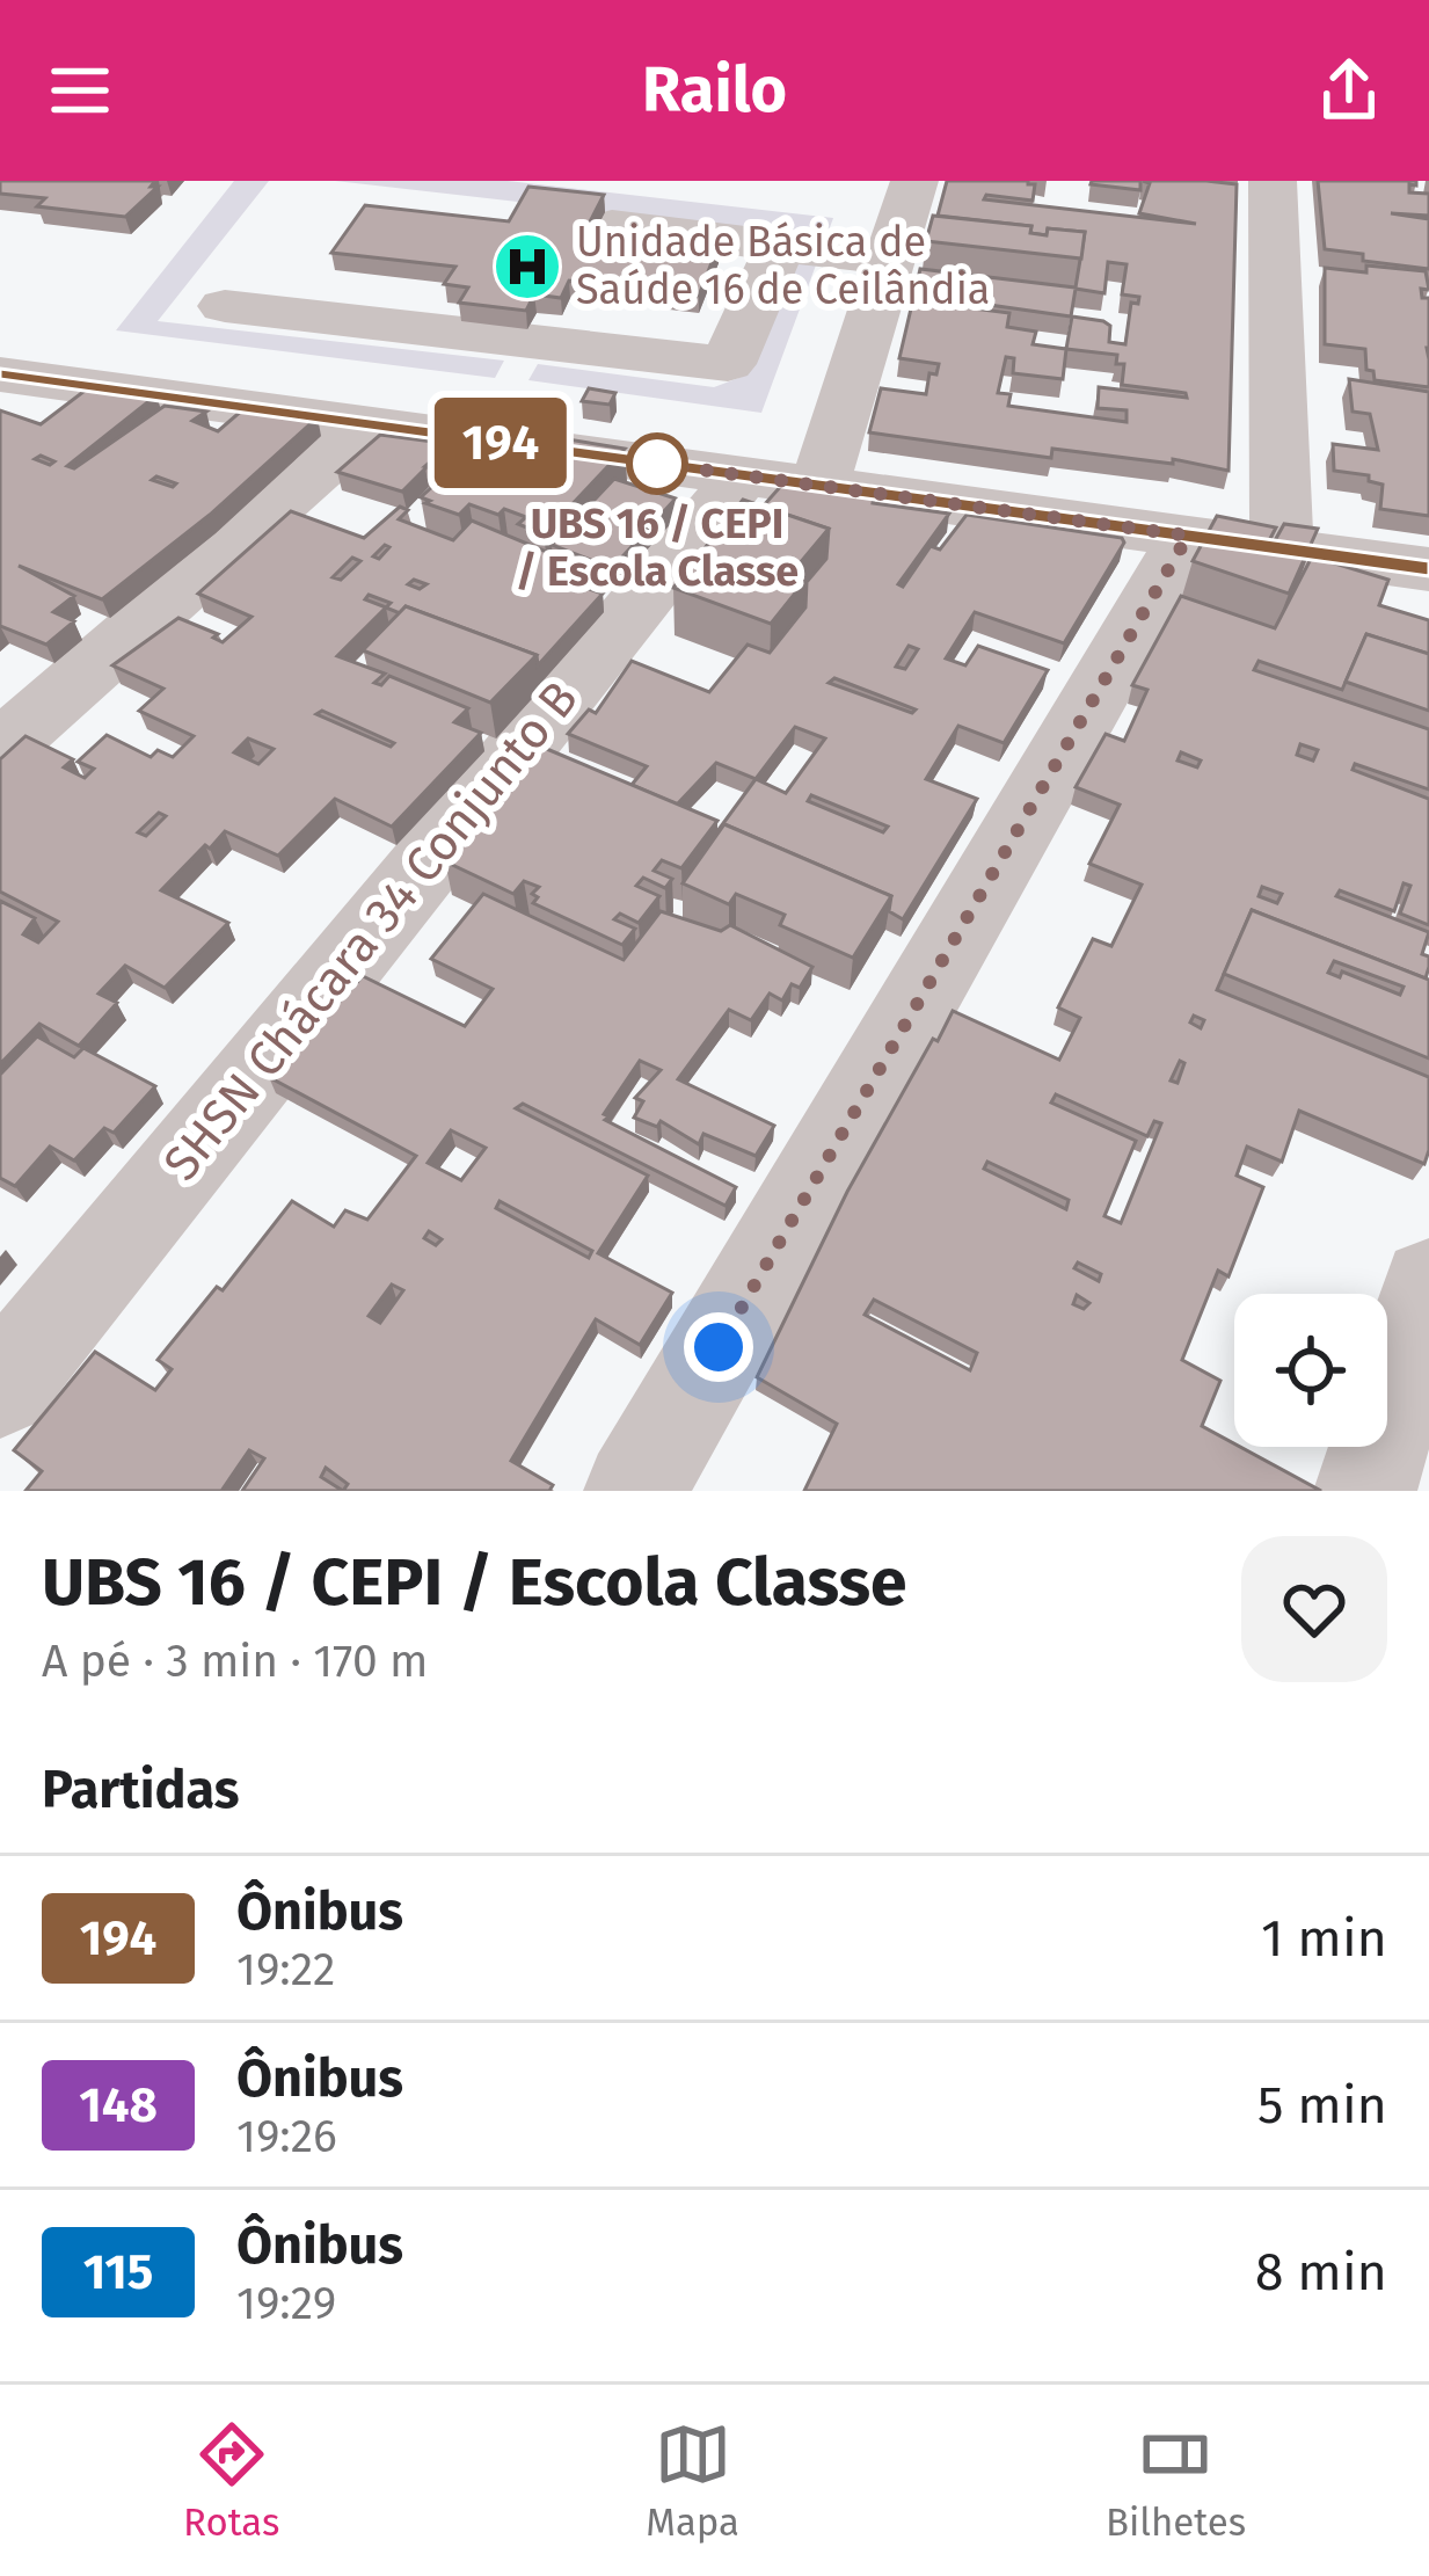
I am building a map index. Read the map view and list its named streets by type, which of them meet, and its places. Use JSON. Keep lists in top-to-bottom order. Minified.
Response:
{"streets":{"street":["SHSN Chácara 34 Conjunto B"]},"places":{"hospital":["Unidade Básica de Saúde 16 de Ceilândia"],"other":["UBS 16 / CEPI / Escola Classe"]},"lines":["bus line 194"],"page":{"header":"Railo","on_map":"194","heading":[["UBS 16 / CEPI / Escola Classe","A pé · 3 min · 170 m"],"Partidas"],"list":[{"mark":"194","name":"Ônibus","note":"19:22","value":"1 min"},{"mark":"148","name":"Ônibus","note":"19:26","value":"5 min"},{"mark":"115","name":"Ônibus","note":"19:29","value":"8 min"}],"tabs":["Rotas","Mapa","Bilhetes"]}}
